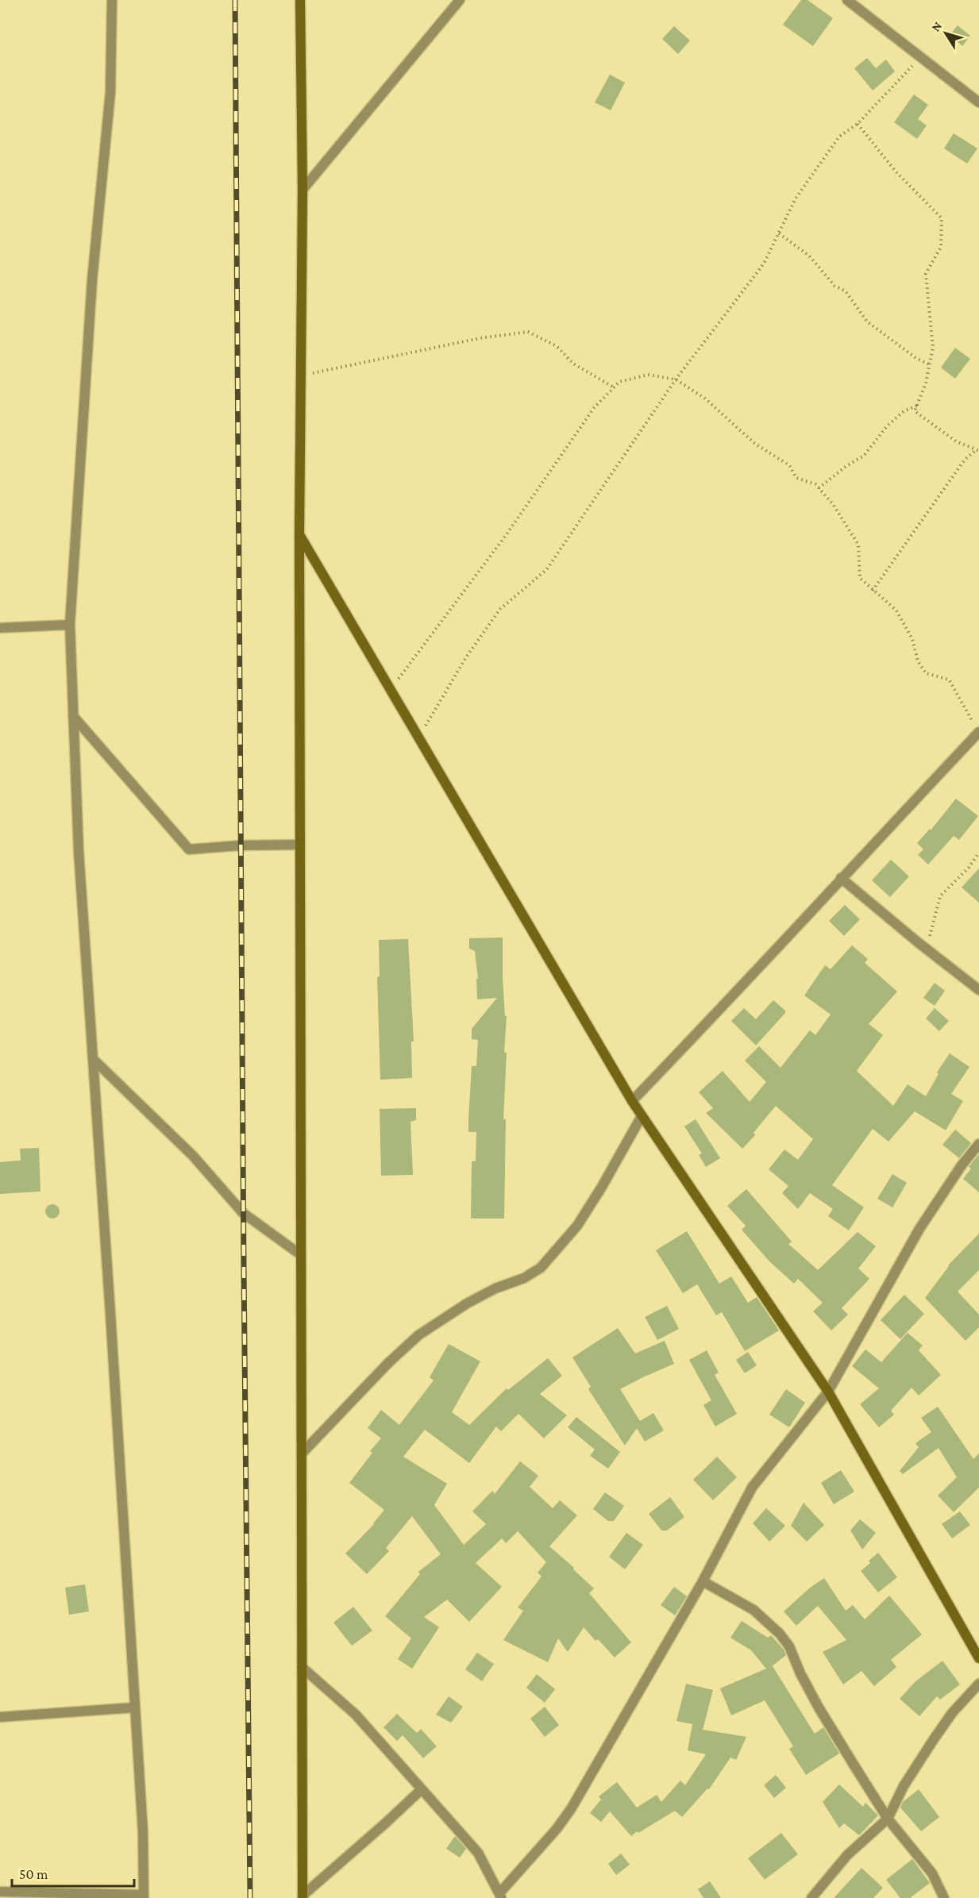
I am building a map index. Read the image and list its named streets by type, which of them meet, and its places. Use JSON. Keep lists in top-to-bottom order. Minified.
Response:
{"scale_bar":"50 m","north":"top left"}
